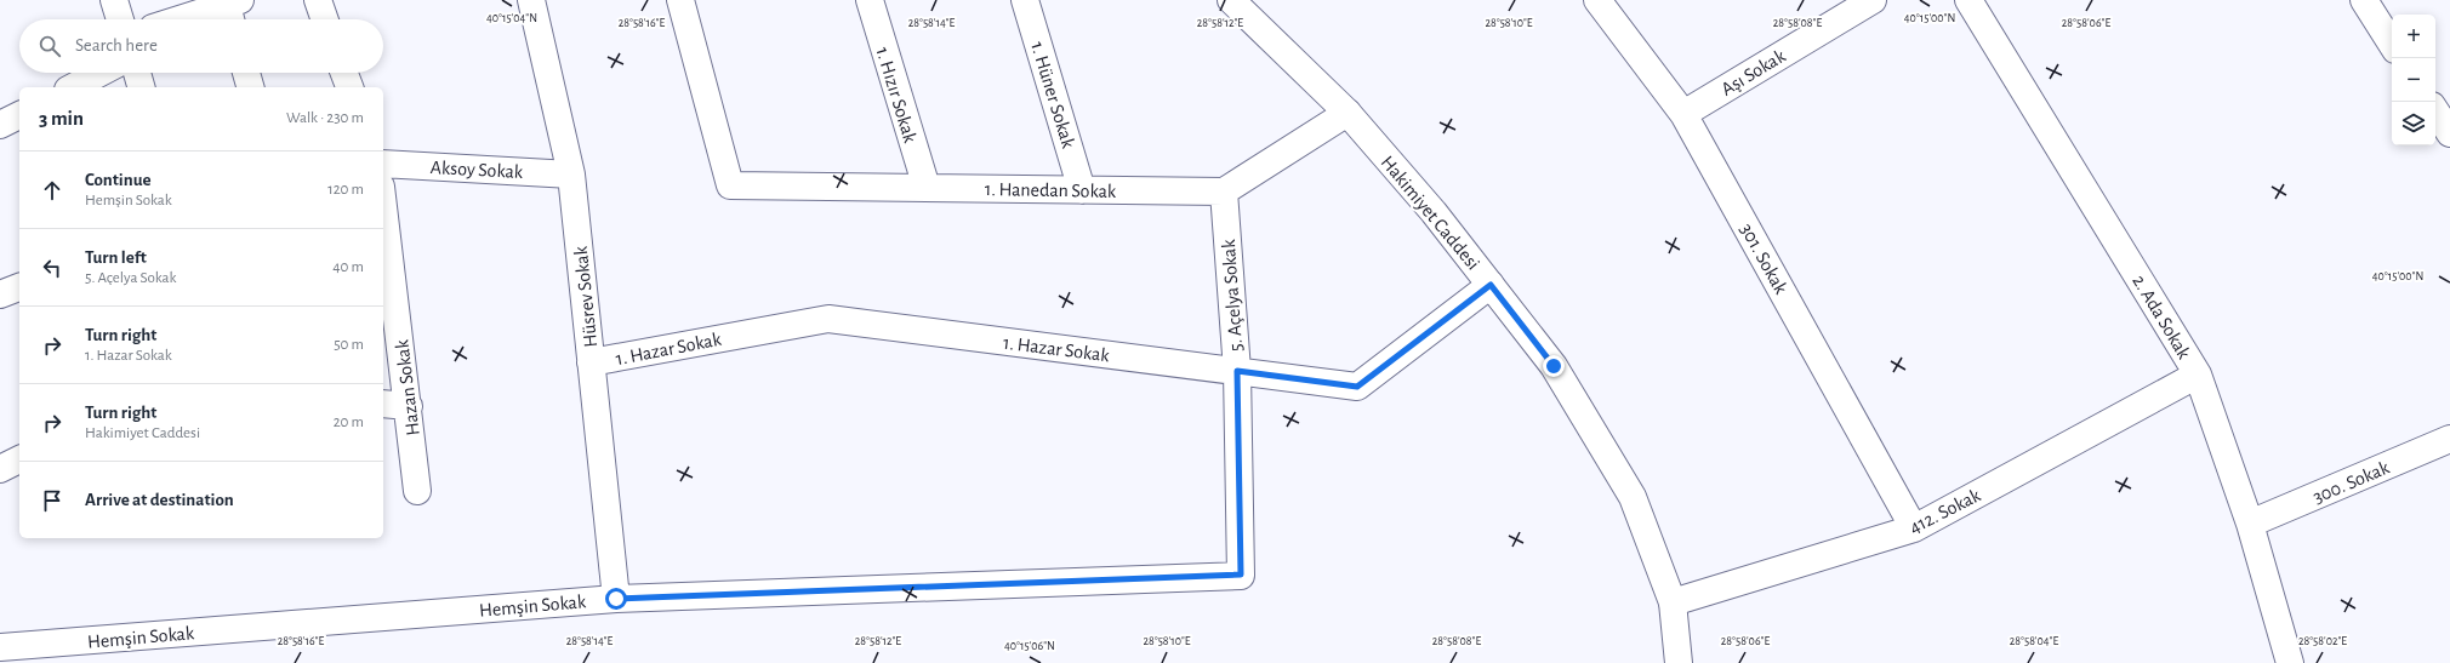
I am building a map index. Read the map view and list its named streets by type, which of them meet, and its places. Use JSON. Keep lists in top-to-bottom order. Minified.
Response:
{"streets":{"street":["Aşı Sokak","1. Hızır Sokak","1. Hüner Sokak","Aksoy Sokak","1. Hanedan Sokak","Hakimiyet Caddesi","301. Sokak","5. Açelya Sokak","Hüsrev Sokak","2. Ada Sokak","1. Hazar Sokak","Hazan Sokak","300. Sokak","412. Sokak","Hemşin Sokak"]},"crossings":[["Aşı Sokak","301. Sokak"],["1. Hızır Sokak","1. Hanedan Sokak"],["1. Hüner Sokak","1. Hanedan Sokak"],["Aksoy Sokak","Hüsrev Sokak"],["1. Hanedan Sokak","5. Açelya Sokak"],["Hakimiyet Caddesi","1. Hazar Sokak"],["Hakimiyet Caddesi","412. Sokak"],["301. Sokak","412. Sokak"],["5. Açelya Sokak","1. Hazar Sokak"],["5. Açelya Sokak","Hemşin Sokak"],["Hüsrev Sokak","1. Hazar Sokak"],["Hüsrev Sokak","Hemşin Sokak"],["2. Ada Sokak","300. Sokak"],["2. Ada Sokak","412. Sokak"]],"page":{"map_buttons":["+","−"],"search":"Search here","heading":["3 min","Walk · 230 m"],"list":[["Continue","Hemşin Sokak","120 m"],["Turn left","5. Açelya Sokak","40 m"],["Turn right","1. Hazar Sokak","50 m"],["Turn right","Hakimiyet Caddesi","20 m"],"Arrive at destination"]},"coordinates":["40°15'04\"N","40°15'00\"N","28°58'16\"E","28°58'14\"E","28°58'12\"E","28°58'10\"E","28°58'08\"E","28°58'06\"E","28°58'04\"E","28°58'02\"E","40°15'06\"N"]}
